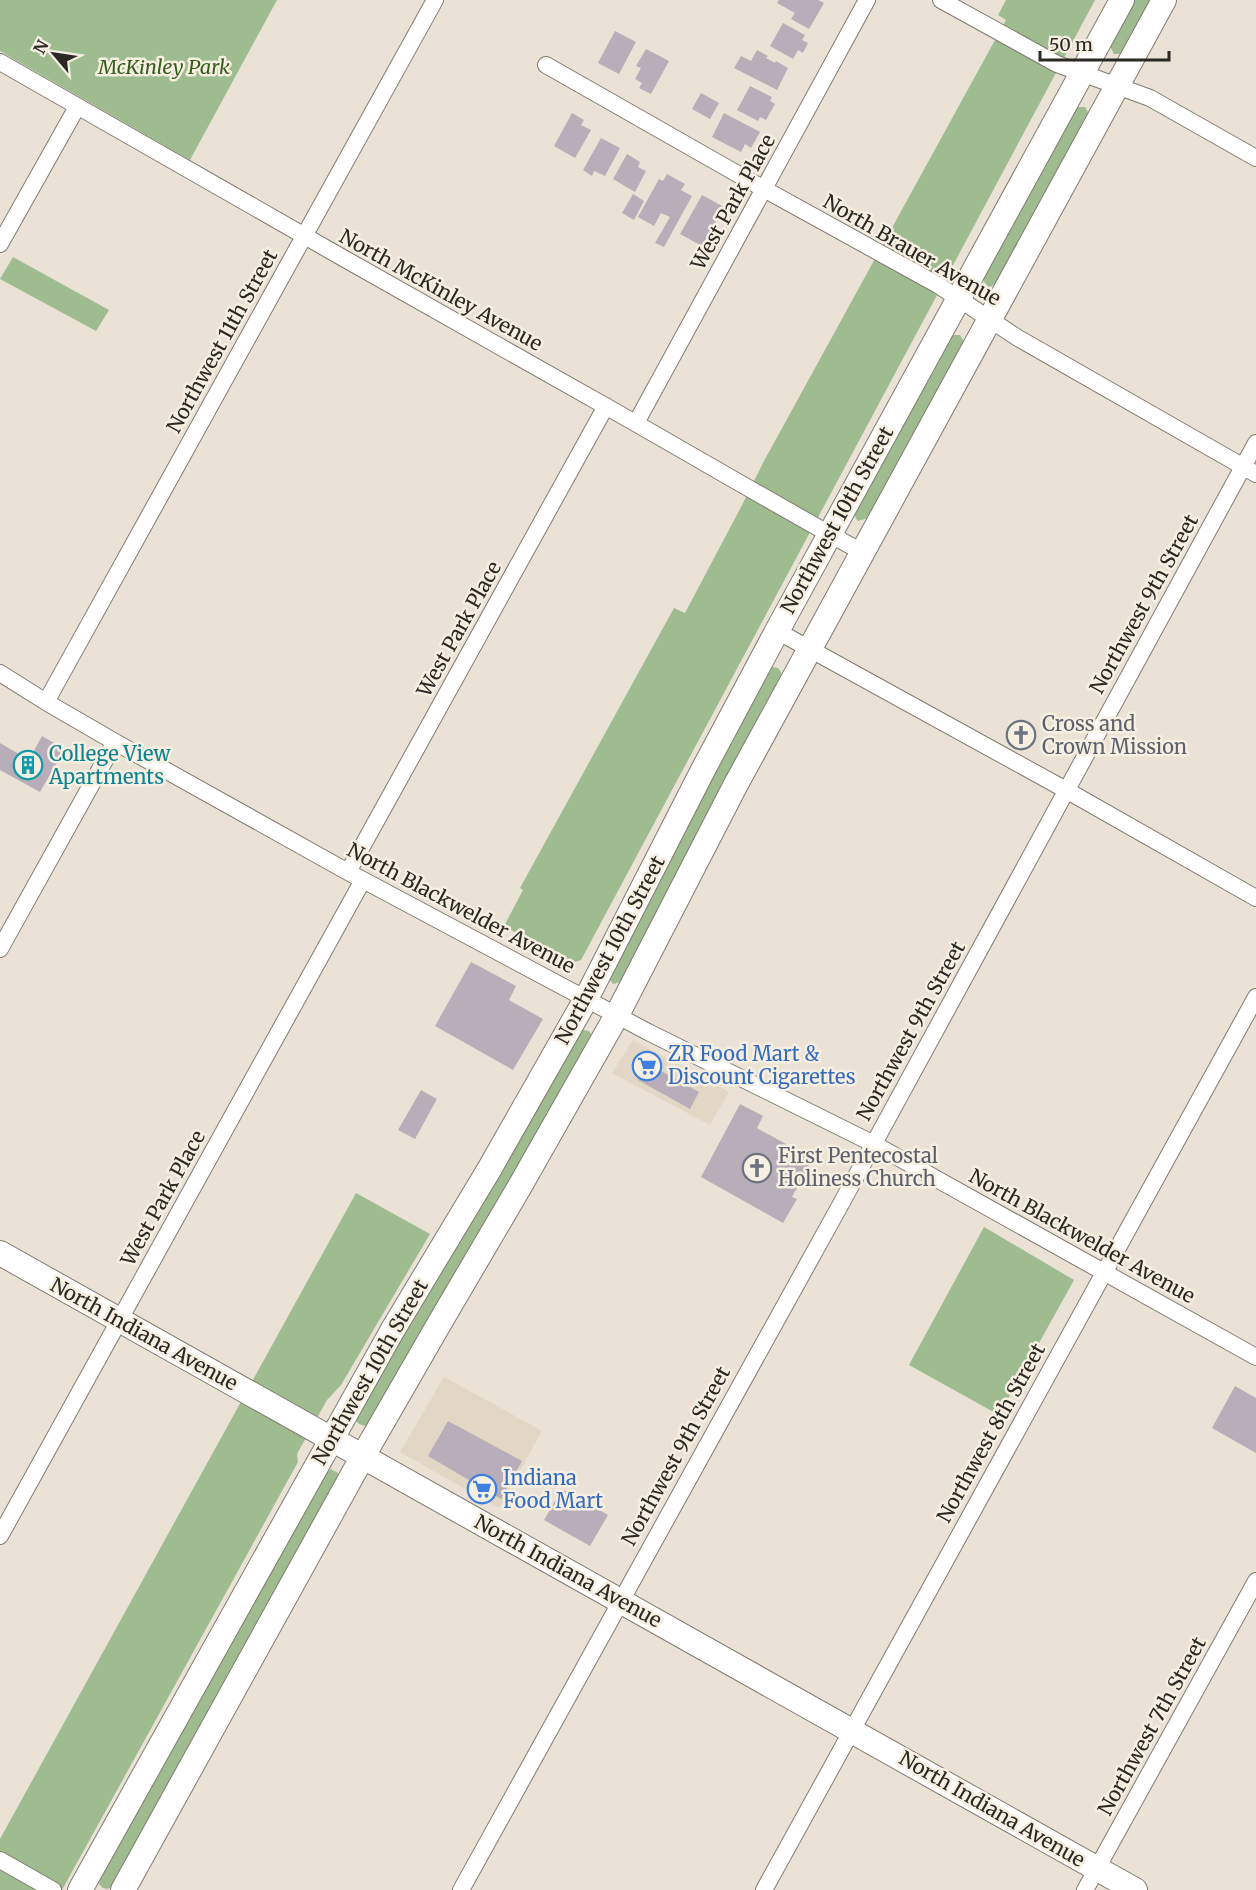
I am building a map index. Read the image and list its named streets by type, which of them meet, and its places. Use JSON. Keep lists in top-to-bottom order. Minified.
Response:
{"streets":{"main road":["Northwest 10th Street","North Indiana Avenue"],"street":["West Park Place","North Brauer Avenue","North McKinley Avenue","Northwest 11th Street","Northwest 9th Street","North Blackwelder Avenue","Northwest 8th Street","Northwest 7th Street"]},"crossings":[["West Park Place","North Brauer Avenue"],["West Park Place","North McKinley Avenue"],["West Park Place","North Blackwelder Avenue"],["West Park Place","North Indiana Avenue"],["North Brauer Avenue","Northwest 10th Street"],["North Brauer Avenue","Northwest 9th Street"],["North McKinley Avenue","Northwest 11th Street"],["North McKinley Avenue","Northwest 10th Street"],["Northwest 11th Street","North Blackwelder Avenue"],["Northwest 10th Street","North Blackwelder Avenue"],["Northwest 10th Street","North Indiana Avenue"],["Northwest 9th Street","North Blackwelder Avenue"],["Northwest 9th Street","North Indiana Avenue"],["North Blackwelder Avenue","Northwest 8th Street"],["North Indiana Avenue","Northwest 8th Street"],["North Indiana Avenue","Northwest 7th Street"]],"parks":["McKinley Park"],"places":{"church":["Cross and Crown Mission","First Pentecostal Holiness Church"],"building":["College View Apartments"],"supermarket":["ZR Food Mart & Discount Cigarettes","Indiana Food Mart"]},"scale_bar":"50 m","north":"top left"}
